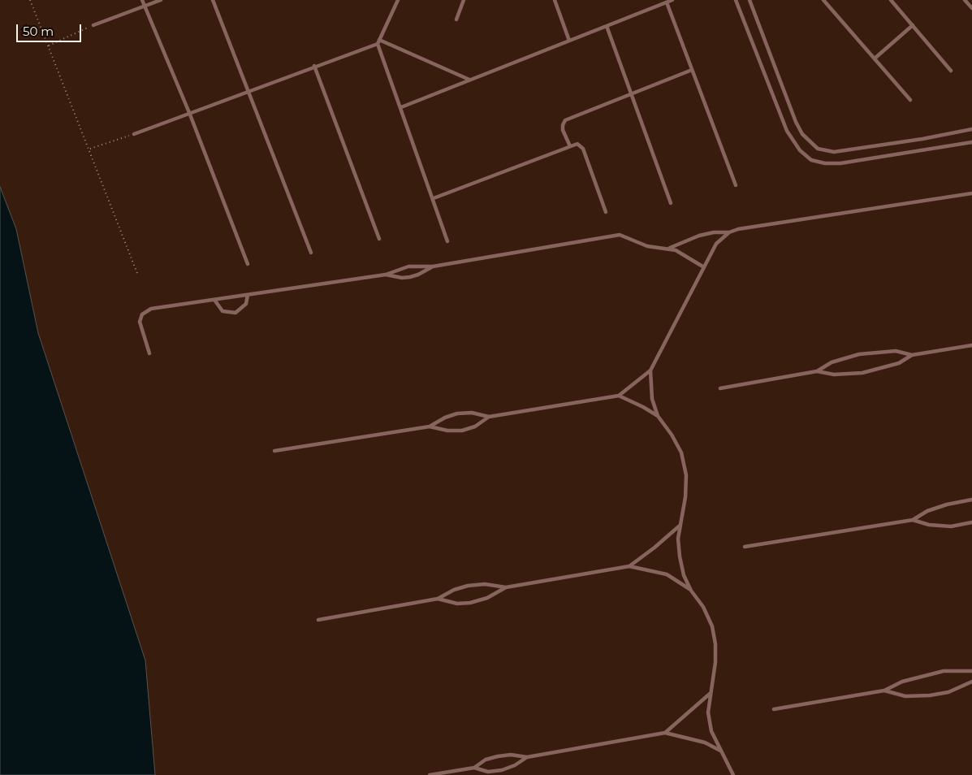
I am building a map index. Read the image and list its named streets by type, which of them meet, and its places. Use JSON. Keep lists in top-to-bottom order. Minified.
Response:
{"scale_bar":"50 m"}
